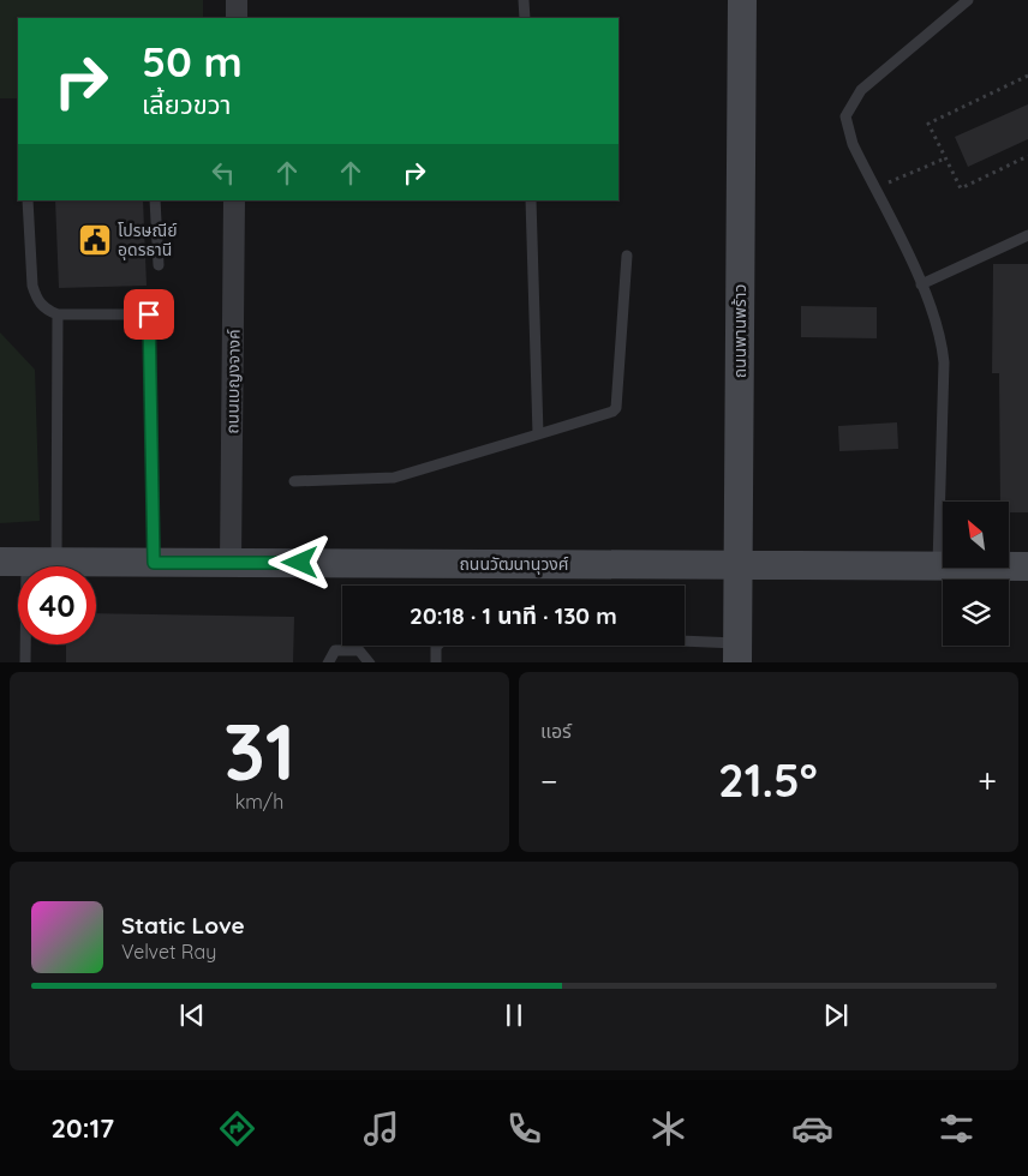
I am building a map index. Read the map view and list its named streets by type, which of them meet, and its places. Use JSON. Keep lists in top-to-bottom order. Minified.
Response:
{"streets":{"street":["ถนนพานพร้าว","ถนนเบญงจางค์","ถนนวัฒนานุวงศ์"]},"crossings":[["ถนนพานพร้าว","ถนนวัฒนานุวงศ์"],["ถนนเบญงจางค์","ถนนวัฒนานุวงศ์"]],"places":{"public building":["โปรษณีย์ อุดรธานี"]},"north":"top left","page":{"turn":["50 m","เลี้ยวขวา"],"limit":"40","trip":"20:18 · 1 นาที · 130 m","tile":[["31","km/h"],"แอร์"],"heat":["−","21.5°","+"],"song":["Static Love","Velvet Ray"],"tabs":"20:17"}}
